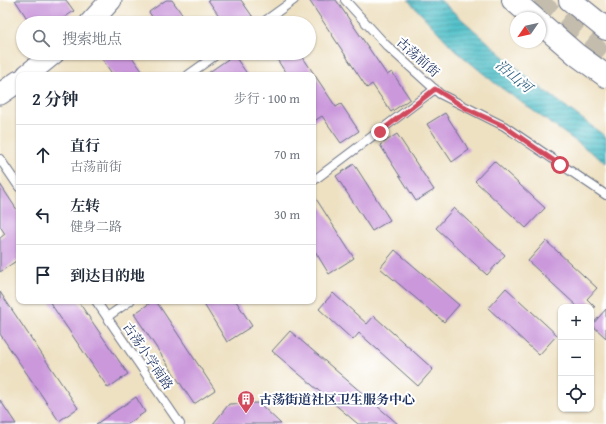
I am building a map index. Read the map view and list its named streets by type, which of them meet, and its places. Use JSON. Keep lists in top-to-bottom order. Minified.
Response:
{"streets":{"lane":["古荡前街","古荡小学南路"]},"water":["沿山河"],"places":{"building":["古荡街道社区卫生服务中心"]},"north":"bottom left","page":{"search":"搜索地点","heading":["2 分钟","步行 · 100 m"],"list":[["直行","古荡前街","70 m"],["左转","健身二路","30 m"],"到达目的地"],"map_buttons":["+","−"]}}
